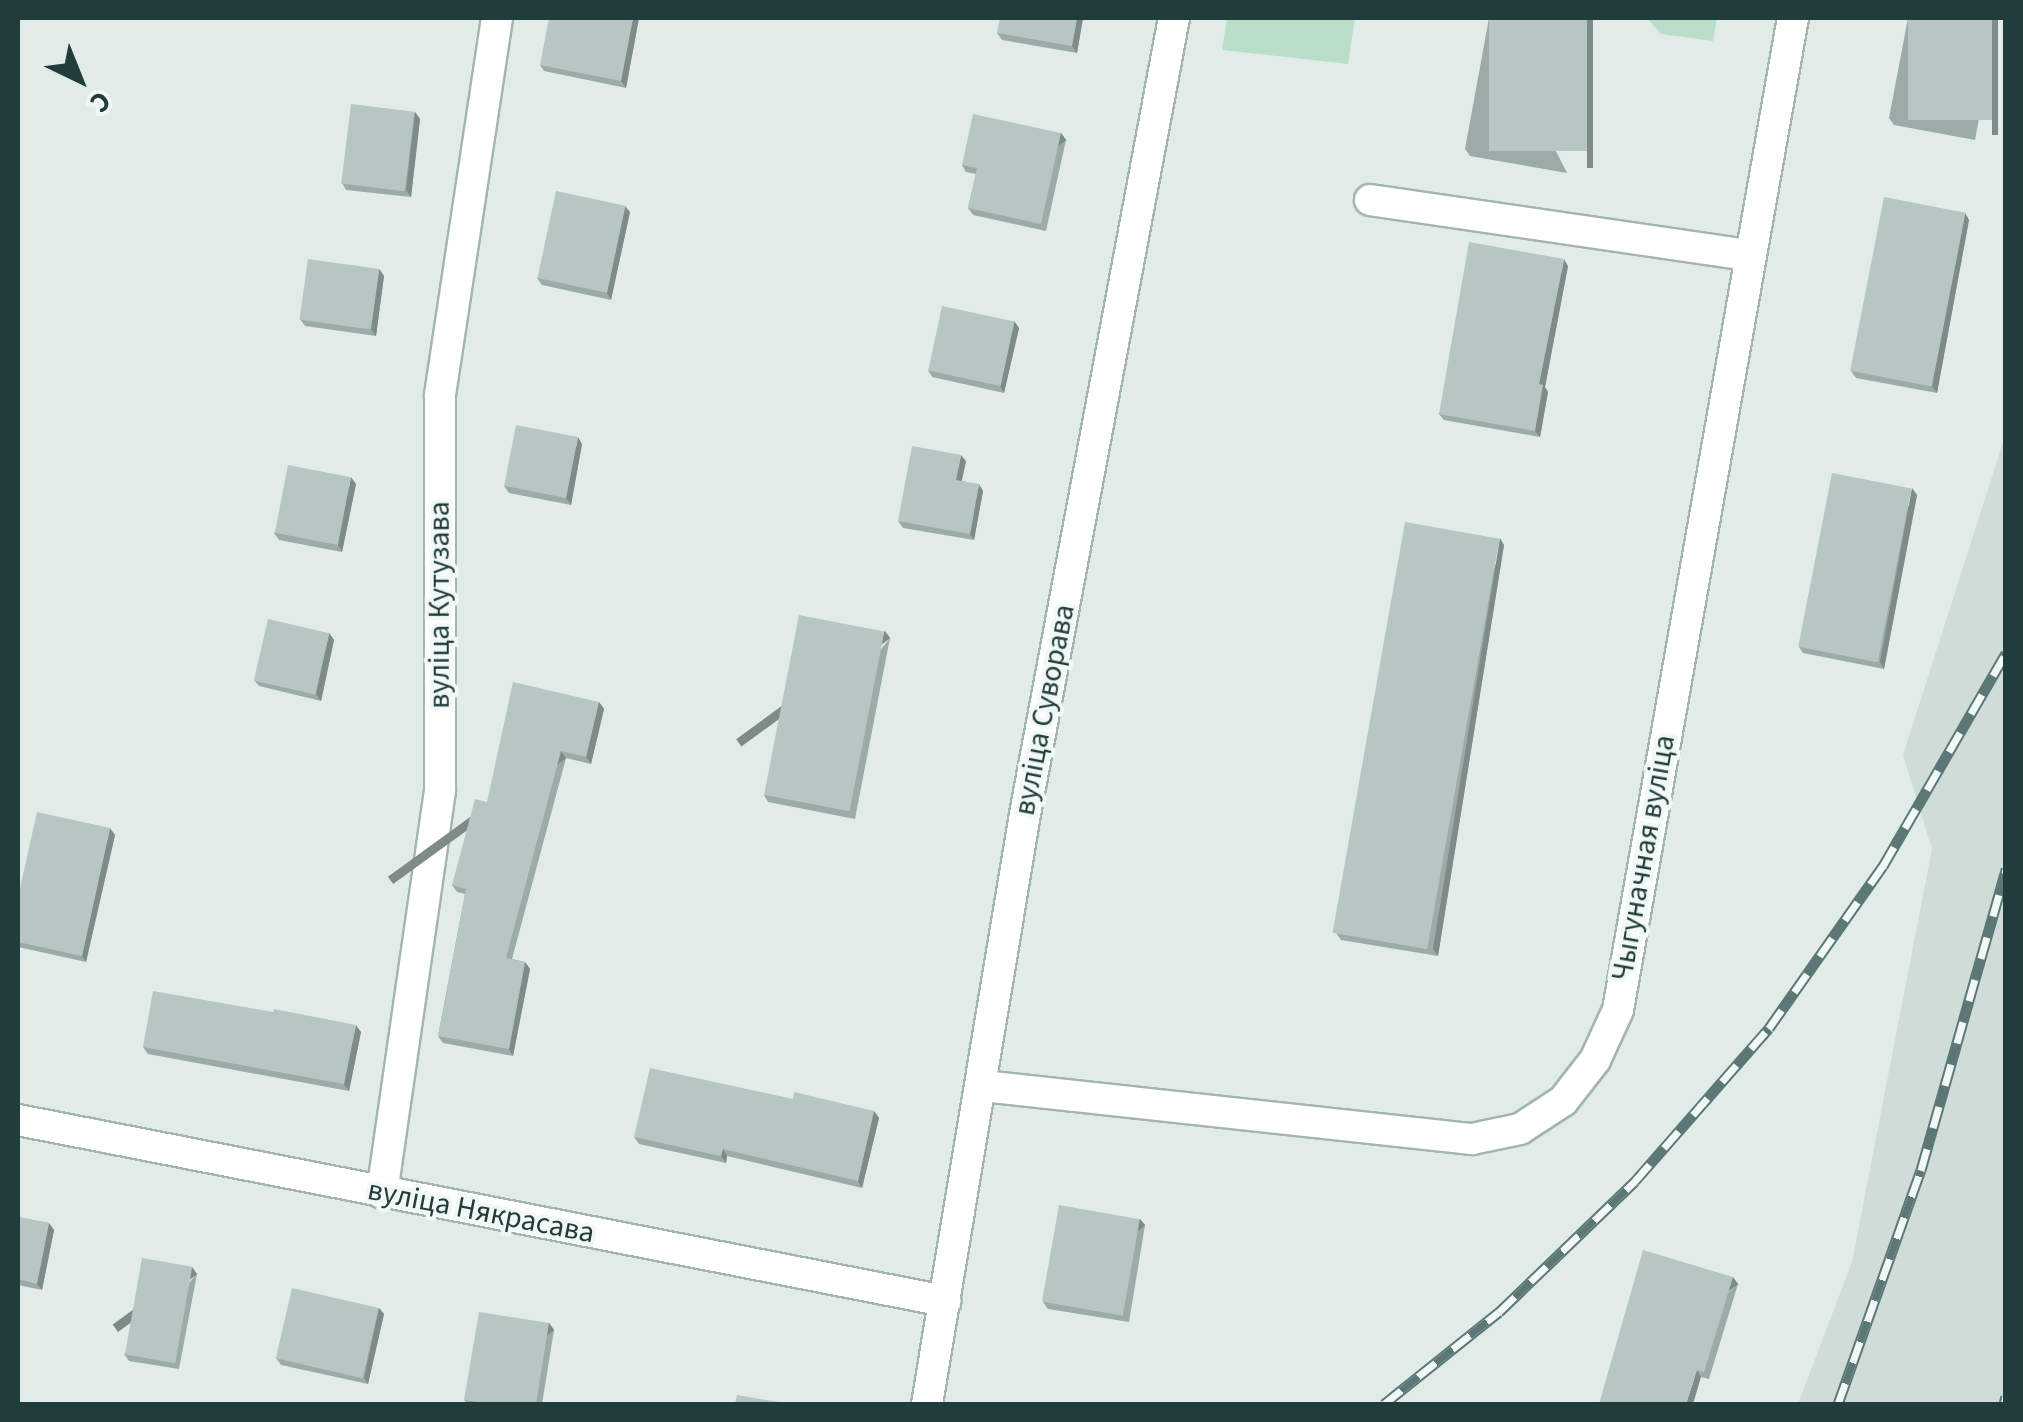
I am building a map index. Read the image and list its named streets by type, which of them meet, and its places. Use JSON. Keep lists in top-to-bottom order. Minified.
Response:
{"streets":{"street":["вуліца Кутузава","вуліца Суворава","Чыгуначная вуліца","вуліца Някрасава"]},"crossings":[["вуліца Кутузава","вуліца Някрасава"],["вуліца Суворава","Чыгуначная вуліца"],["вуліца Суворава","вуліца Някрасава"]],"north":"bottom right"}
